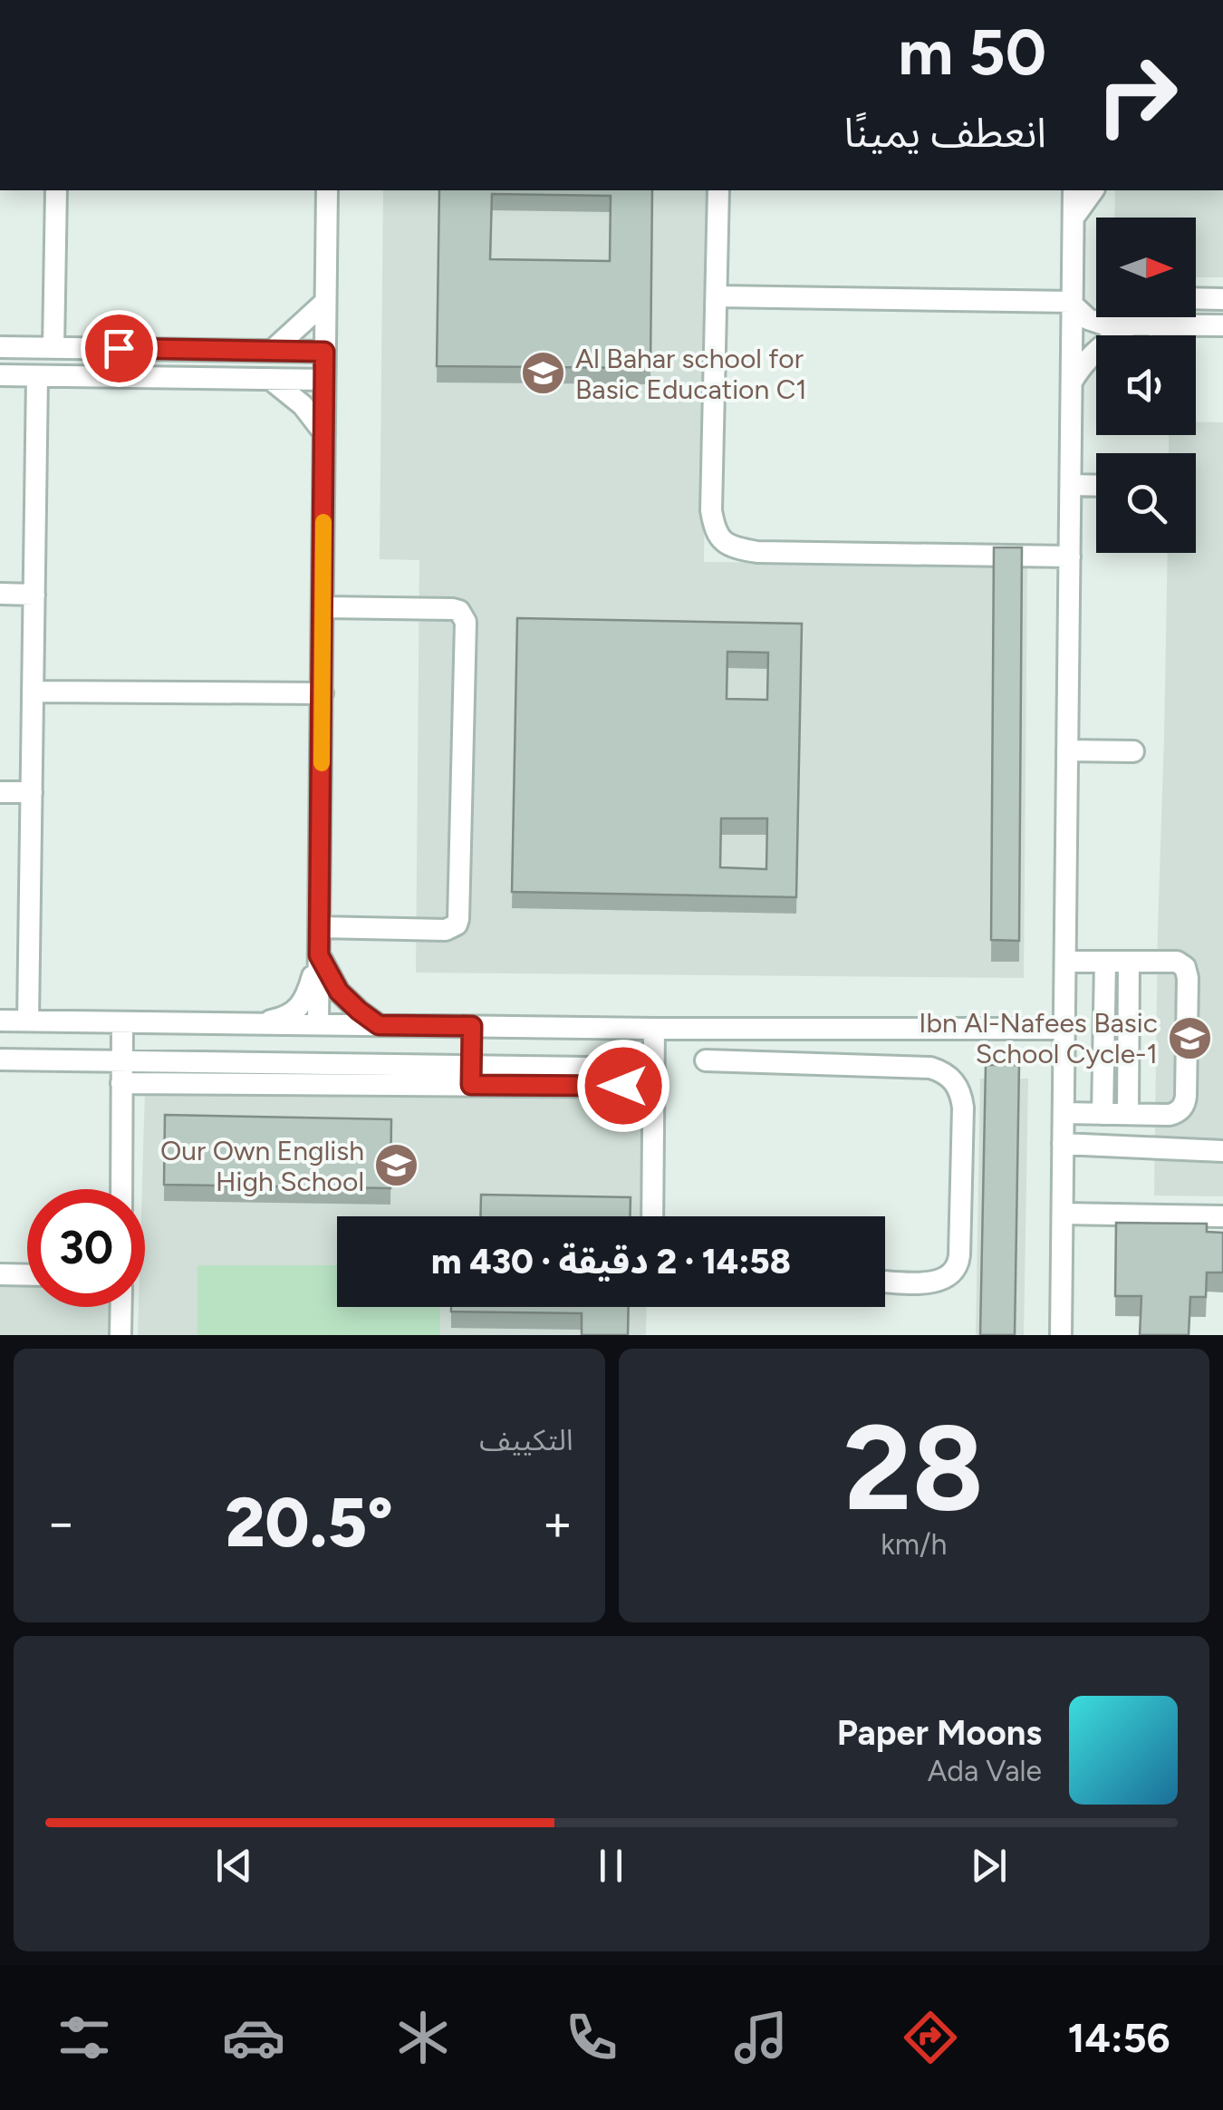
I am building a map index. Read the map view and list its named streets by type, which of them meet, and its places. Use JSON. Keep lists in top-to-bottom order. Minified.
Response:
{"places":{"school or university":["Al Bahar school for Basic Education C1","Ibn Al-Nafees Basic School Cycle-1","Our Own English High School"]},"north":"right","page":{"turn":["50 m","انعطف يمينًا"],"limit":"30","trip":"14:58 · 2 دقيقة · 430 m","tile":[["28","km/h"],"التكييف"],"heat":["−","20.5°","+"],"song":["Paper Moons","Ada Vale"],"tabs":"14:56"}}
